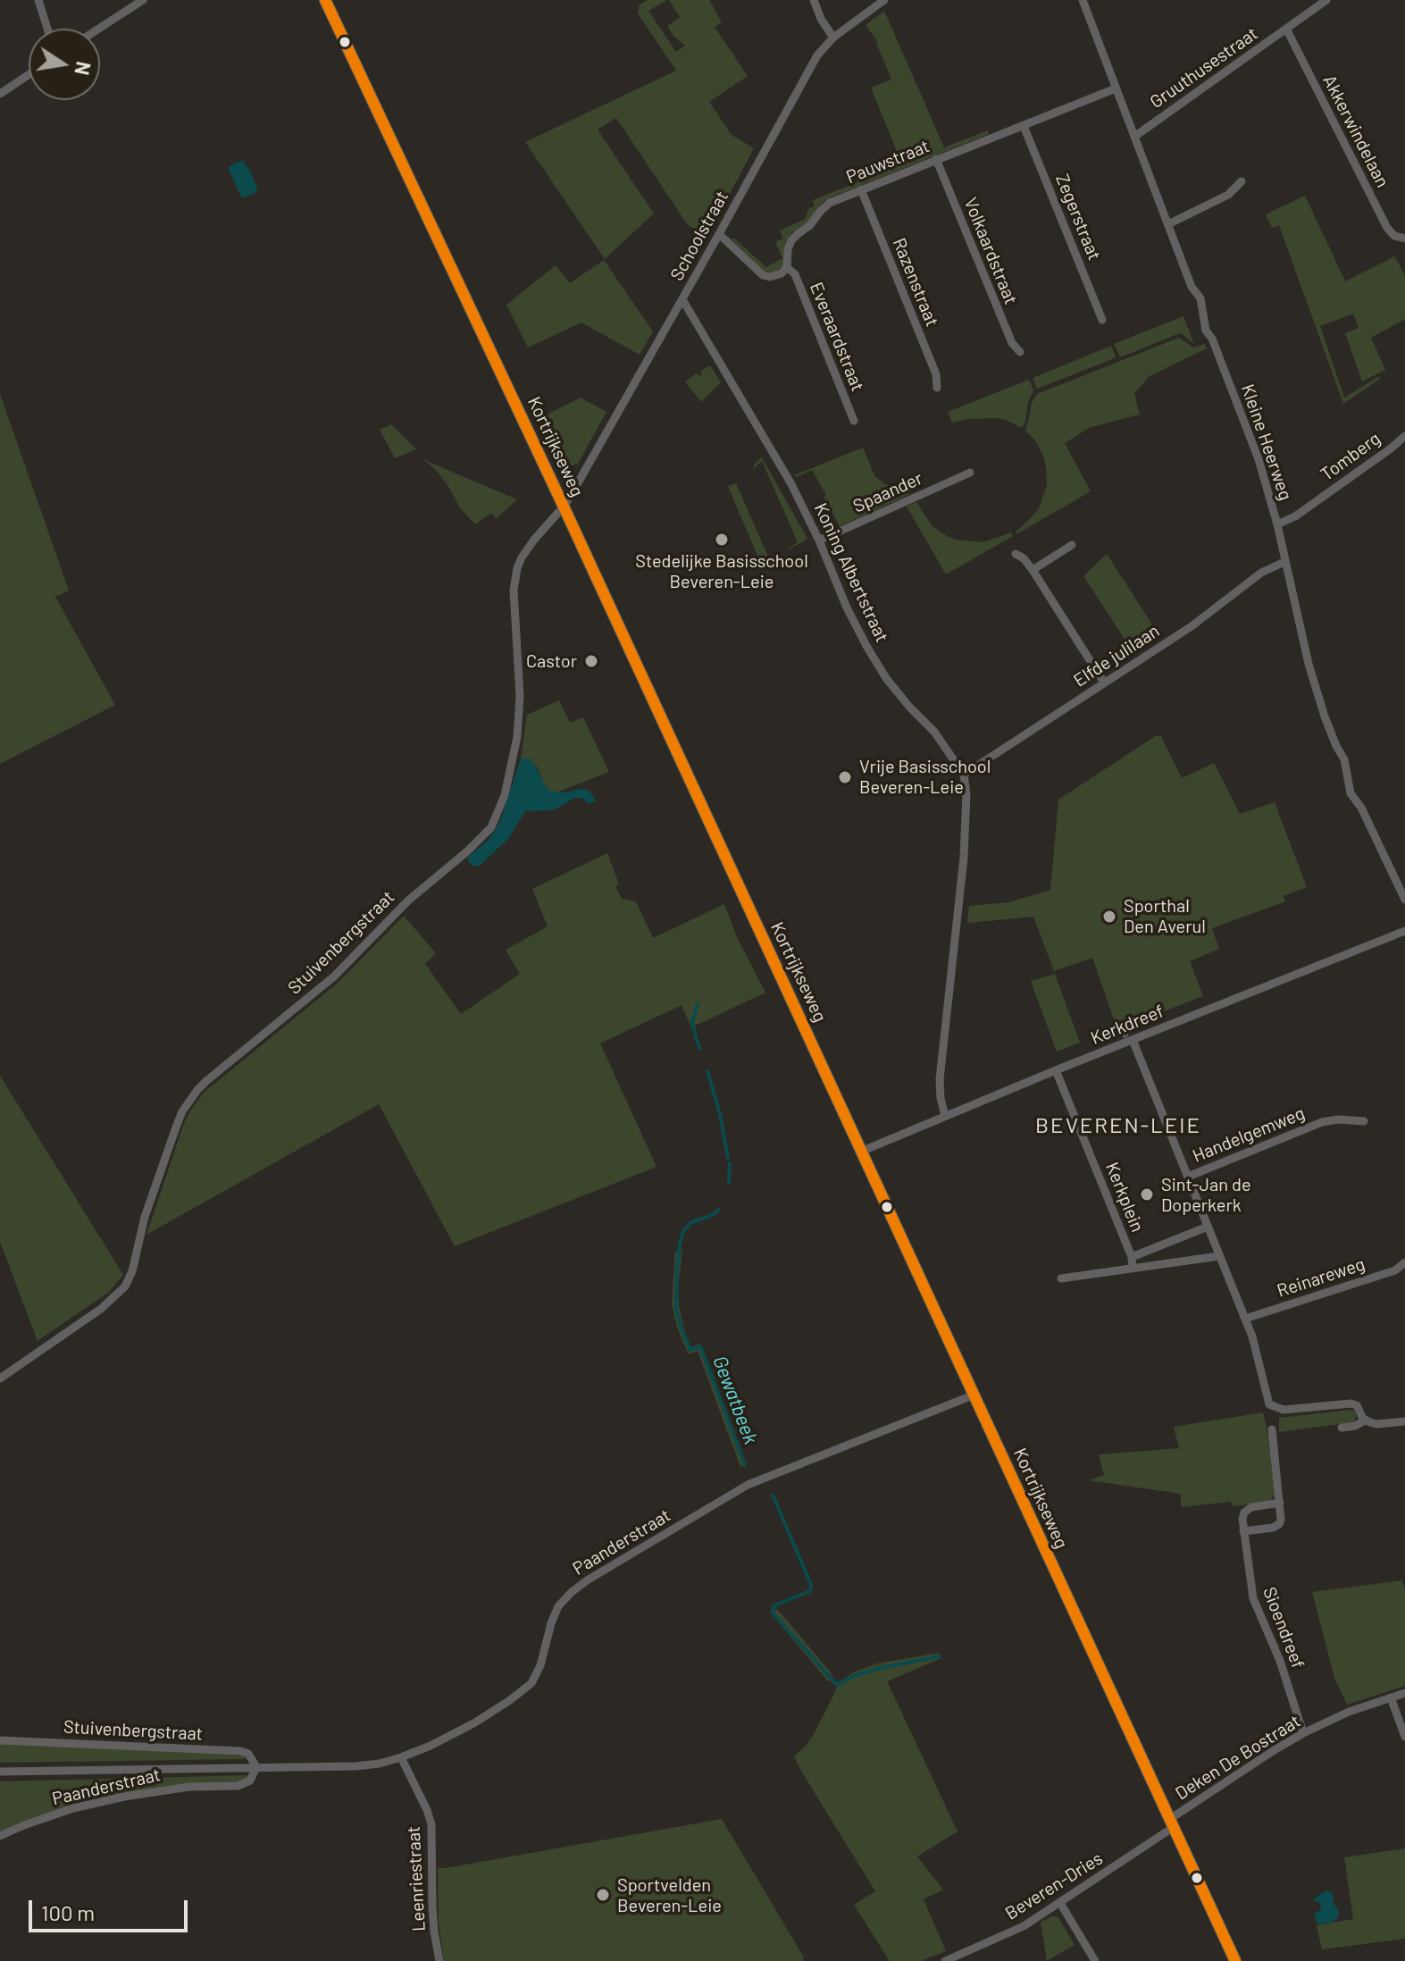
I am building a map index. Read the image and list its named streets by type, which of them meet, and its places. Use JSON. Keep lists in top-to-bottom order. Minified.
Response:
{"streets":{"main road":["Kortrijkseweg"],"street":["Gruuthusestraat","Akkerwindelaan","Pauwstraat","Zegerstraat","Schoolstraat","Volkaardstraat","Razenstraat","Everaardstraat","Kleine Heerweg","Tomberg","Spaander","Koning Albertstraat","Elfde julilaan","Stuivenbergstraat","Kerkdreef","Handelgemweg","Kerkplein","Reinareweg","Paanderstraat","Sioendreef","Deken De Bostraat","Leenriestraat","Beveren-Dries"]},"crossings":[["Gruuthusestraat","Akkerwindelaan"],["Gruuthusestraat","Kleine Heerweg"],["Pauwstraat","Zegerstraat"],["Pauwstraat","Volkaardstraat"],["Pauwstraat","Razenstraat"],["Pauwstraat","Everaardstraat"],["Pauwstraat","Kleine Heerweg"],["Schoolstraat","Kortrijkseweg"],["Schoolstraat","Koning Albertstraat"],["Schoolstraat","Stuivenbergstraat"],["Kleine Heerweg","Tomberg"],["Kleine Heerweg","Elfde julilaan"],["Kortrijkseweg","Stuivenbergstraat"],["Kortrijkseweg","Kerkdreef"],["Kortrijkseweg","Paanderstraat"],["Kortrijkseweg","Deken De Bostraat"],["Kortrijkseweg","Beveren-Dries"],["Spaander","Koning Albertstraat"],["Koning Albertstraat","Elfde julilaan"],["Stuivenbergstraat","Paanderstraat"],["Kerkdreef","Kerkplein"],["Paanderstraat","Leenriestraat"],["Sioendreef","Deken De Bostraat"],["Deken De Bostraat","Beveren-Dries"]],"districts":["BEVEREN-LEIE"],"water":["Gewatbeek"],"places":["Stedelijke Basisschool Beveren-Leie","Castor","Vrije Basisschool Beveren-Leie","Sporthal Den Averul","Sint-Jan de Doperkerk","Sportvelden Beveren-Leie"],"scale_bar":"100 m","north":"right"}
